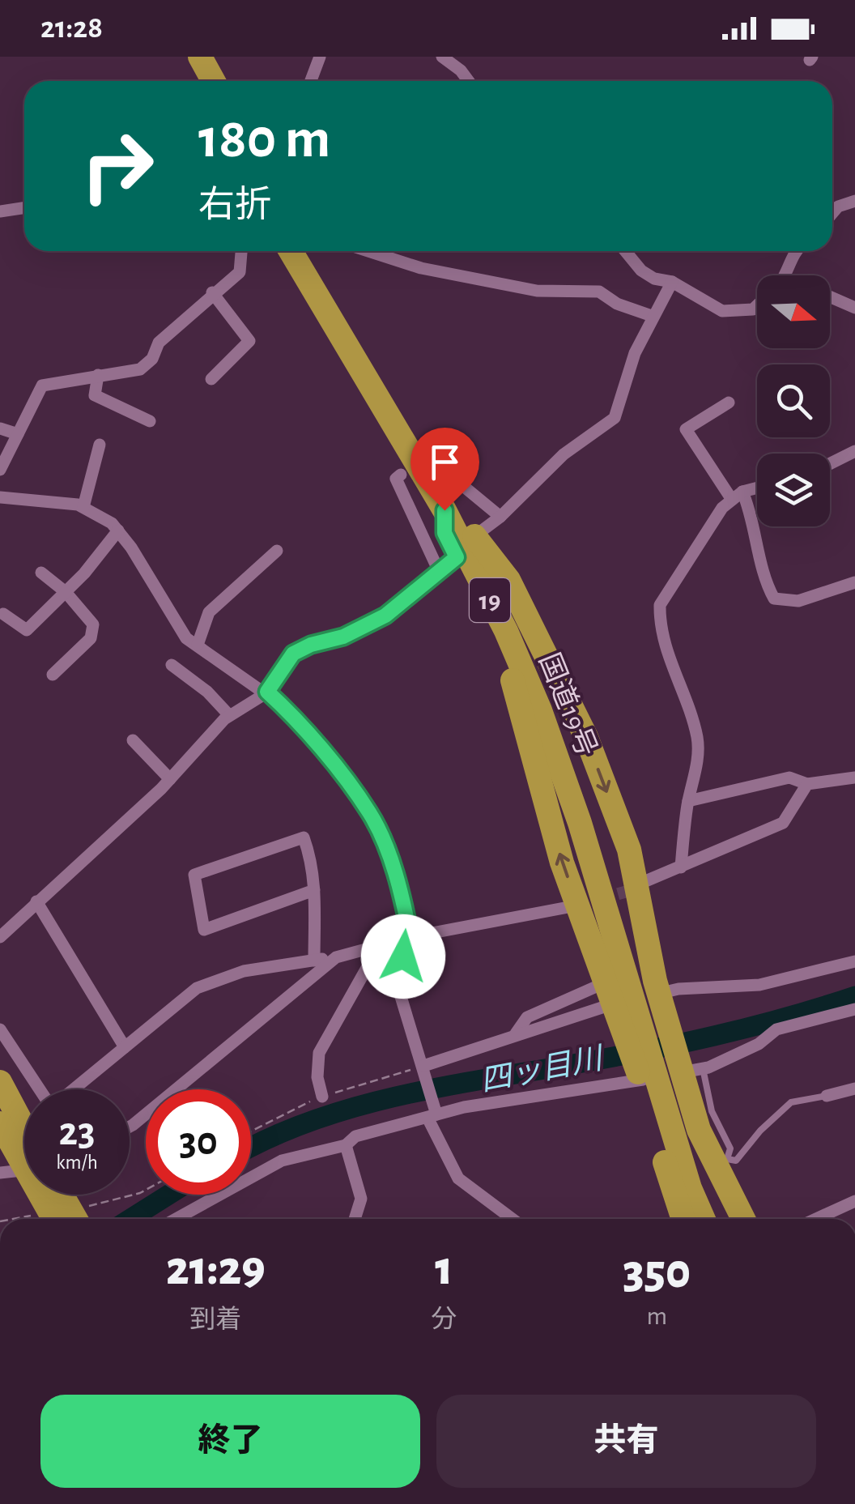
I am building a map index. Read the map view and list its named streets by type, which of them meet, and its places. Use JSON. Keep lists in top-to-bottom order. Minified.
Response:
{"streets":{"highway":["19","国道19号"]},"crossings":[["19","国道19号"]],"water":["四ッ目川"],"north":"right","page":{"status":"21:28","turn":["180 m","右折"],"speed":"23 km/h","limit":"30","eta":["21:29","到着","1","分","350","m"],"buttons":["終了","共有"]}}
